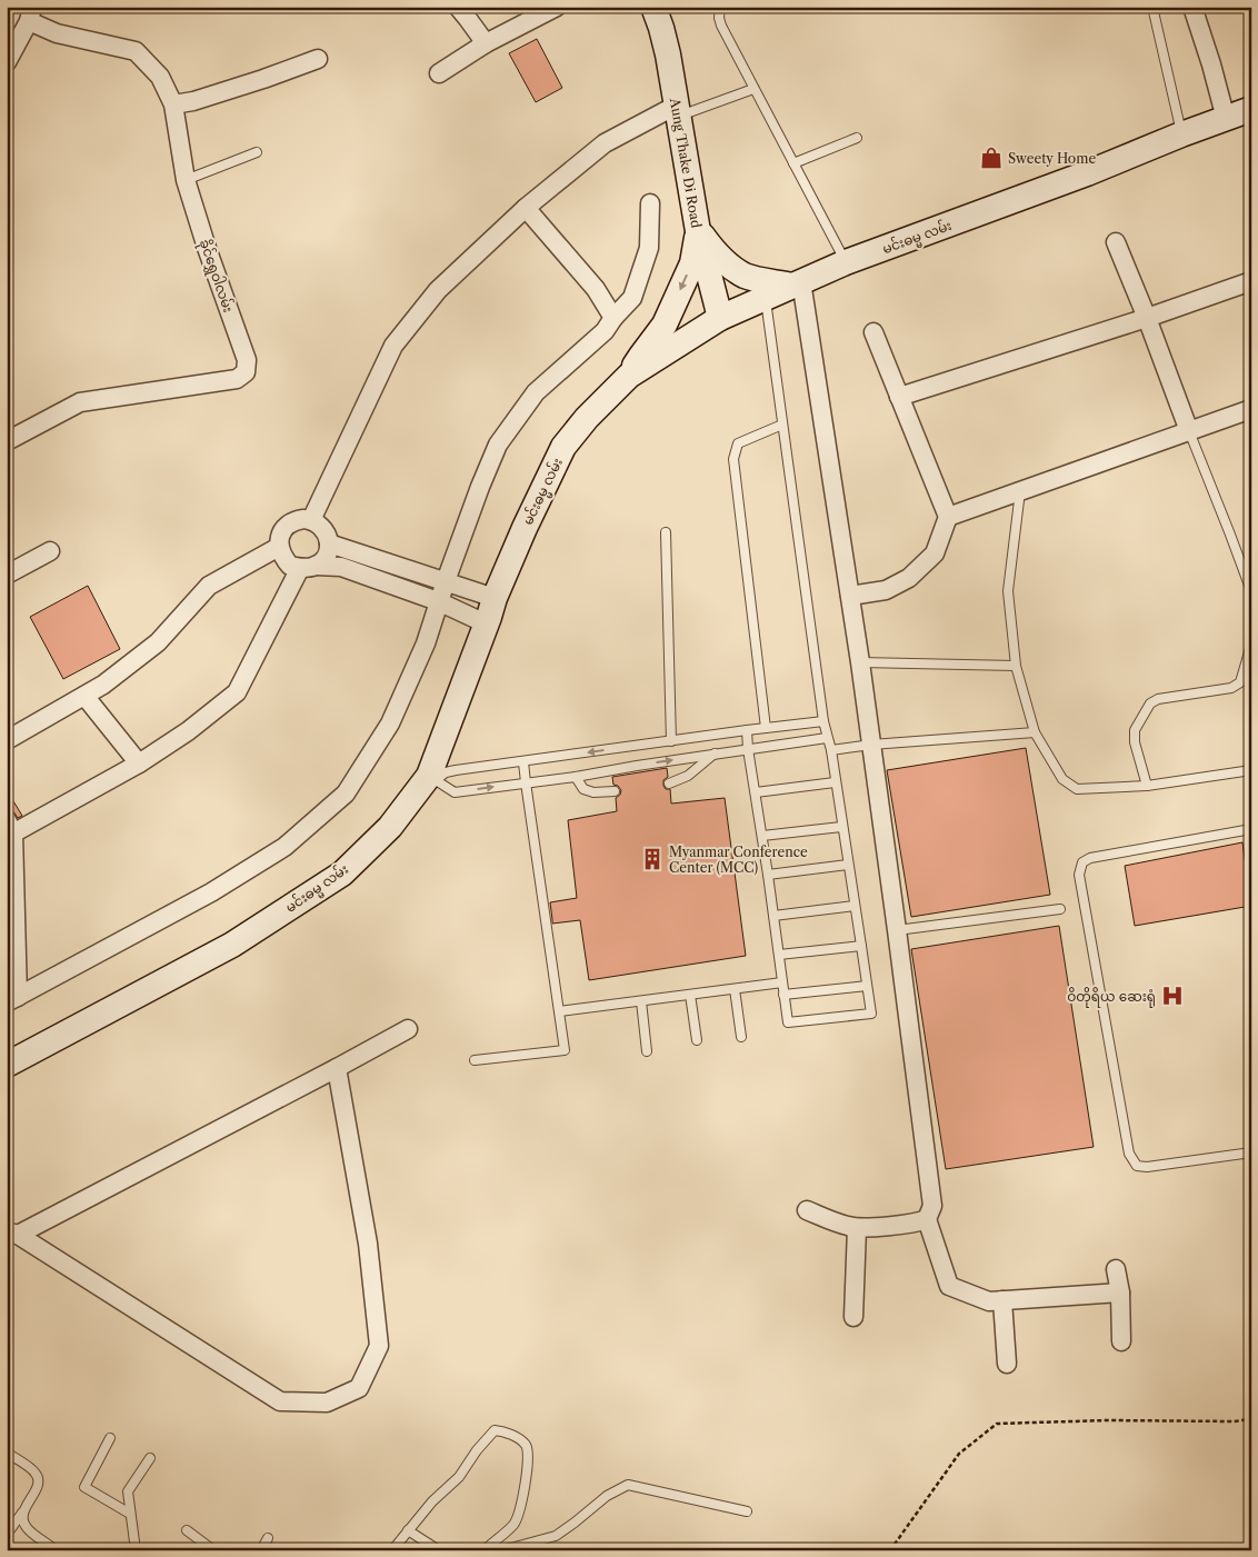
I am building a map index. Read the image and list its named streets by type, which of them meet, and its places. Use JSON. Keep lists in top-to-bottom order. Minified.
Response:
{"streets":{"main road":["Aung Thake Di Road","မင်းဓမ္မ လမ်း"],"street":["ခိုင်ရွှေဝါလမ်း"]},"crossings":[["Aung Thake Di Road","မင်းဓမ္မ လမ်း"]],"places":{"shop":["Sweety Home"],"building":["Myanmar Conference Center (MCC)"],"hospital":["ဝိတိုရိယ ဆေးရုံ"]}}
